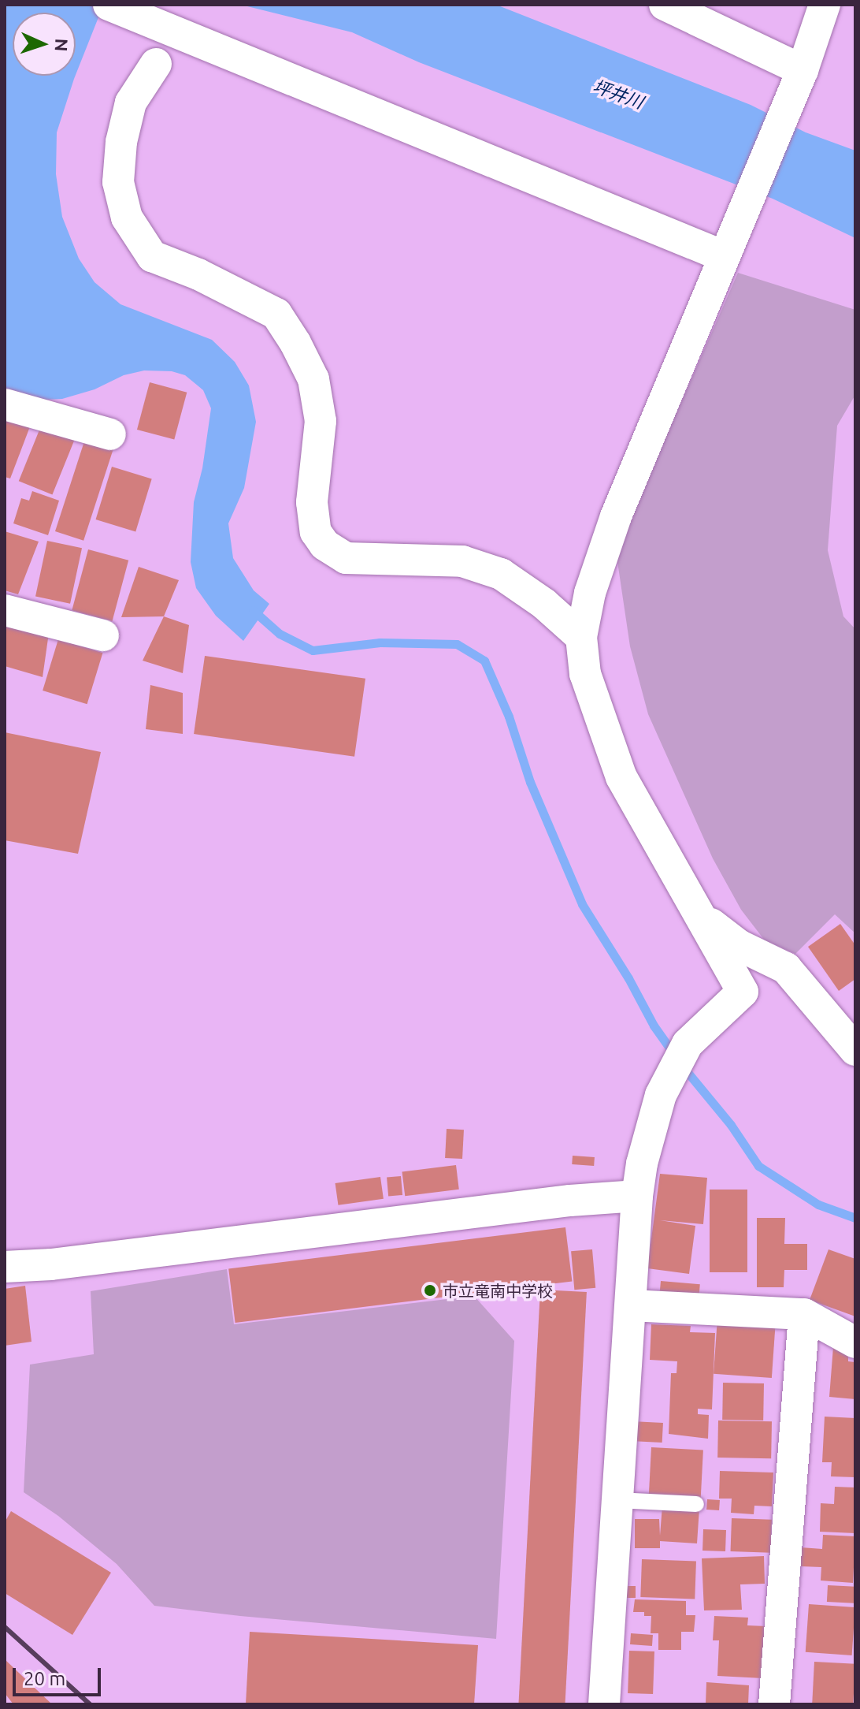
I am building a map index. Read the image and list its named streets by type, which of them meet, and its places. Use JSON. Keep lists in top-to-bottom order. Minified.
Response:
{"water":["坪井川"],"places":["市立竜南中学校"],"scale_bar":"20 m","north":"right"}
